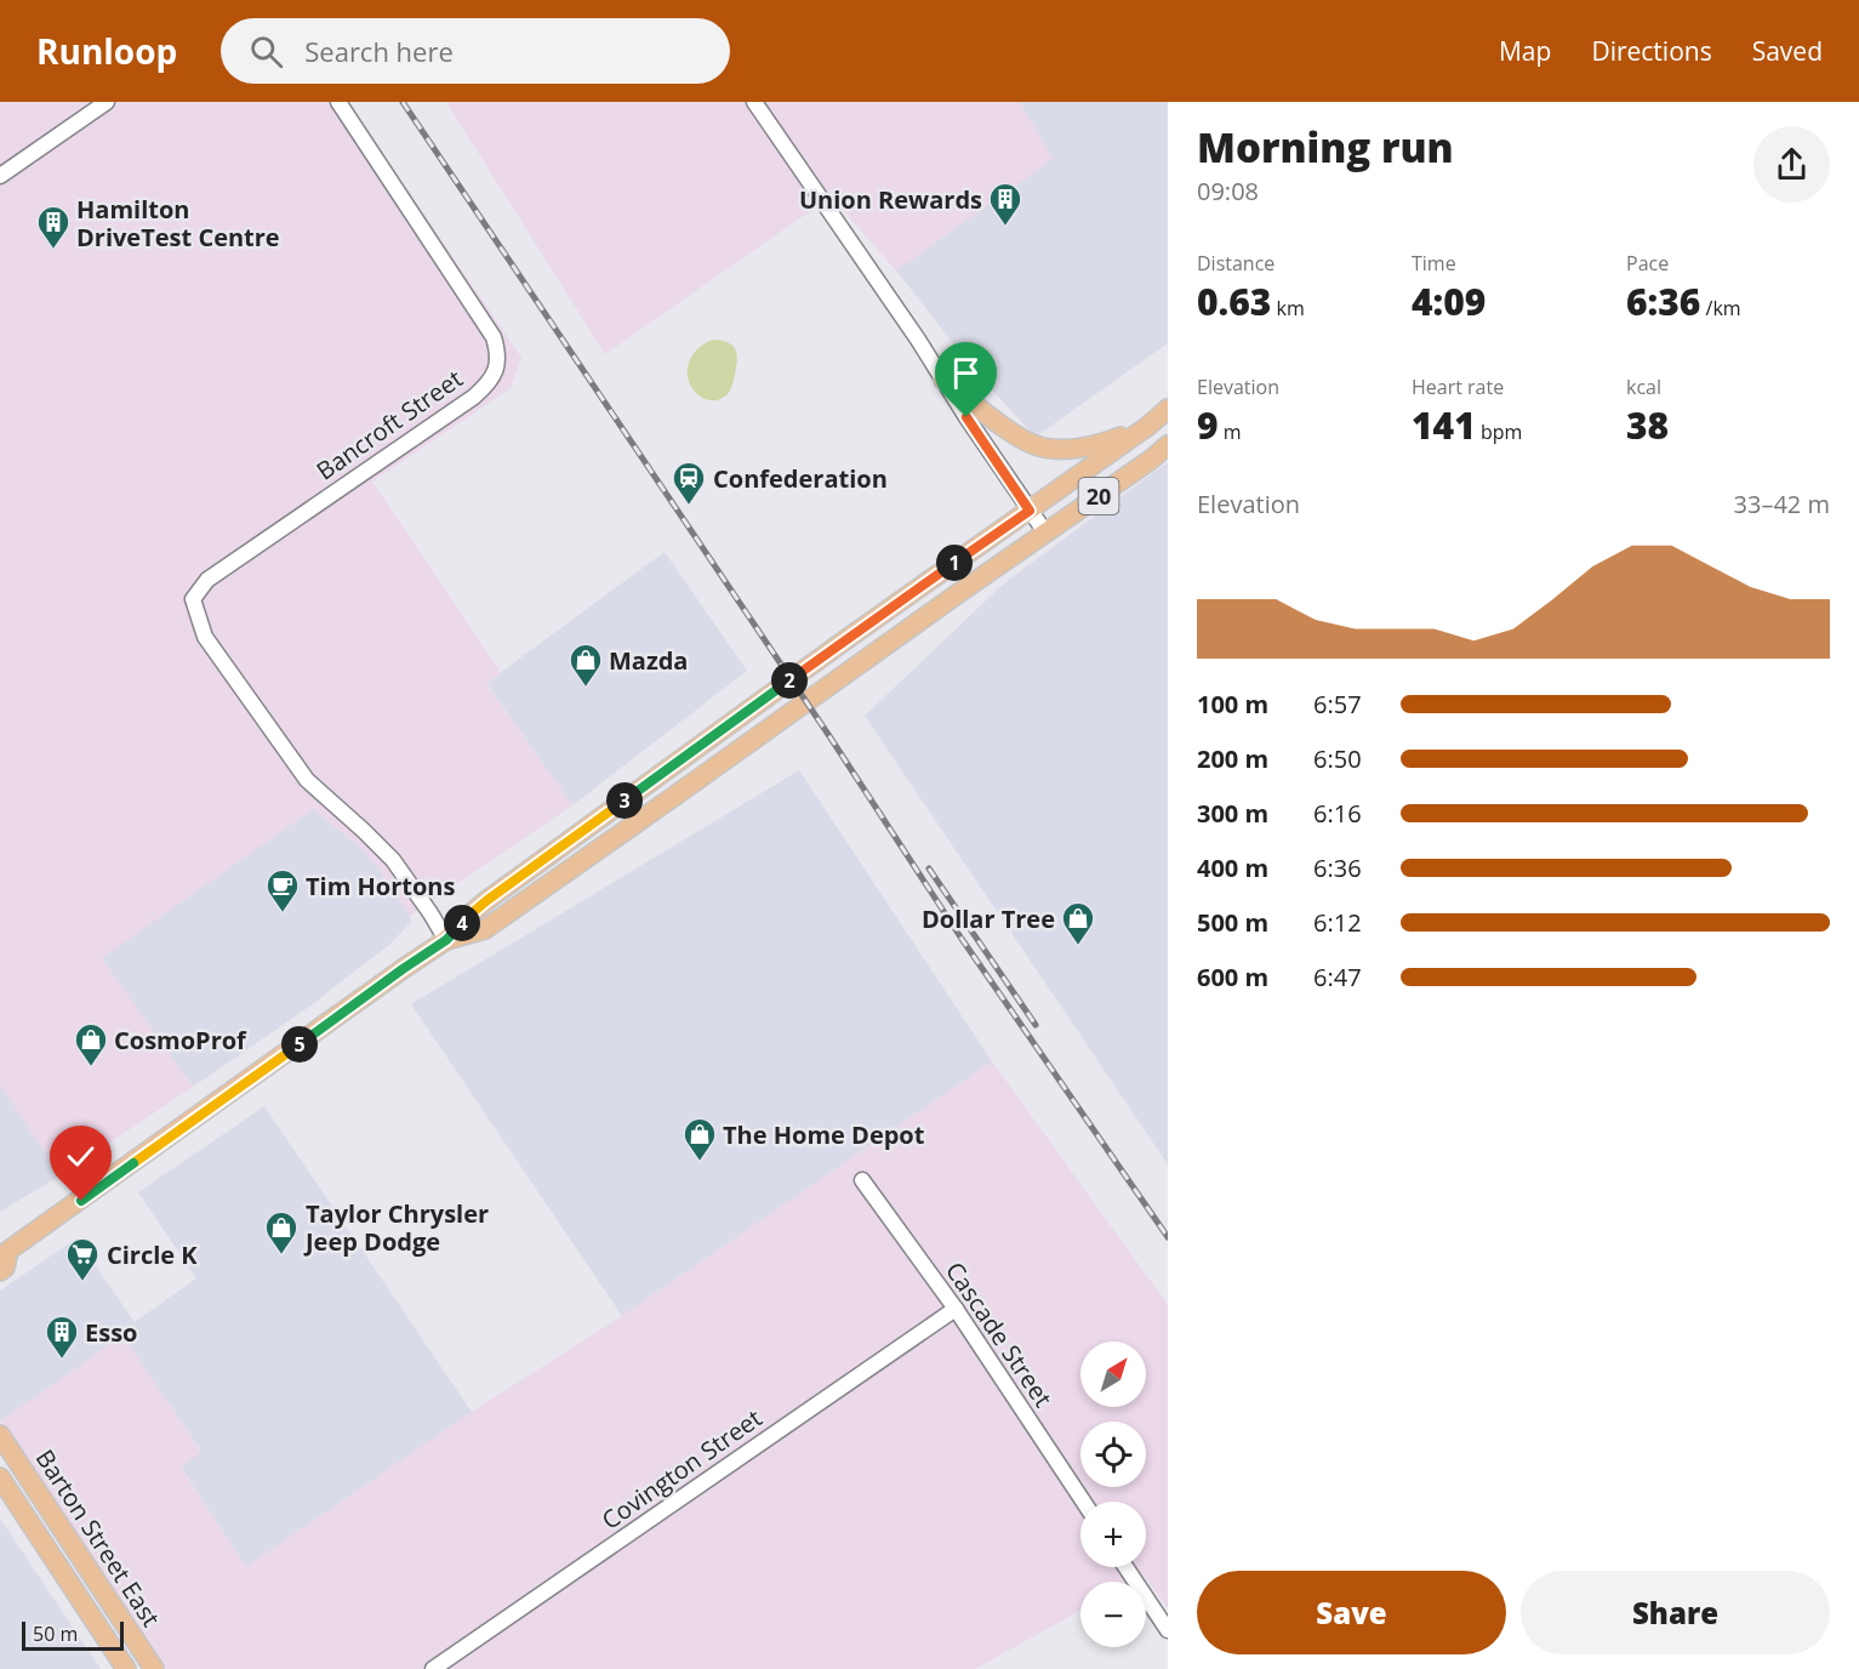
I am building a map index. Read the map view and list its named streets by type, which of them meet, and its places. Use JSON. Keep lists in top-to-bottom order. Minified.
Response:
{"streets":{"main road":["20","Barton Street East"],"street":["Bancroft Street","Cascade Street","Covington Street"]},"crossings":[["Bancroft Street","20"],["Cascade Street","Covington Street"]],"places":{"building":["Union Rewards","Hamilton DriveTest Centre","Esso"],"station":["Confederation"],"shop":["Mazda","Dollar Tree","CosmoProf","The Home Depot","Taylor Chrysler Jeep Dodge"],"cafe":["Tim Hortons"],"supermarket":["Circle K"]},"scale_bar":"50 m","north":"top right","page":{"header":"Runloop","search":"Search here","nav":["Map","Directions","Saved"],"heading":["Morning run","09:08"],"stats":[["Distance","0.63 km"],["Time","4:09"],["Pace","6:36 /km"],["Elevation","9 m"],["Heart rate","141 bpm"],["kcal","38"]],"chart":["Elevation","33–42 m"],"pins":["1","2","3","4","5"],"list":[{"name":"100 m","note":"6:57"},{"name":"200 m","note":"6:50"},{"name":"300 m","note":"6:16"},{"name":"400 m","note":"6:36"},{"name":"500 m","note":"6:12"},{"name":"600 m","note":"6:47"}],"map_buttons":["+","−"],"buttons":["Save","Share"],"scale":"50 m"}}
